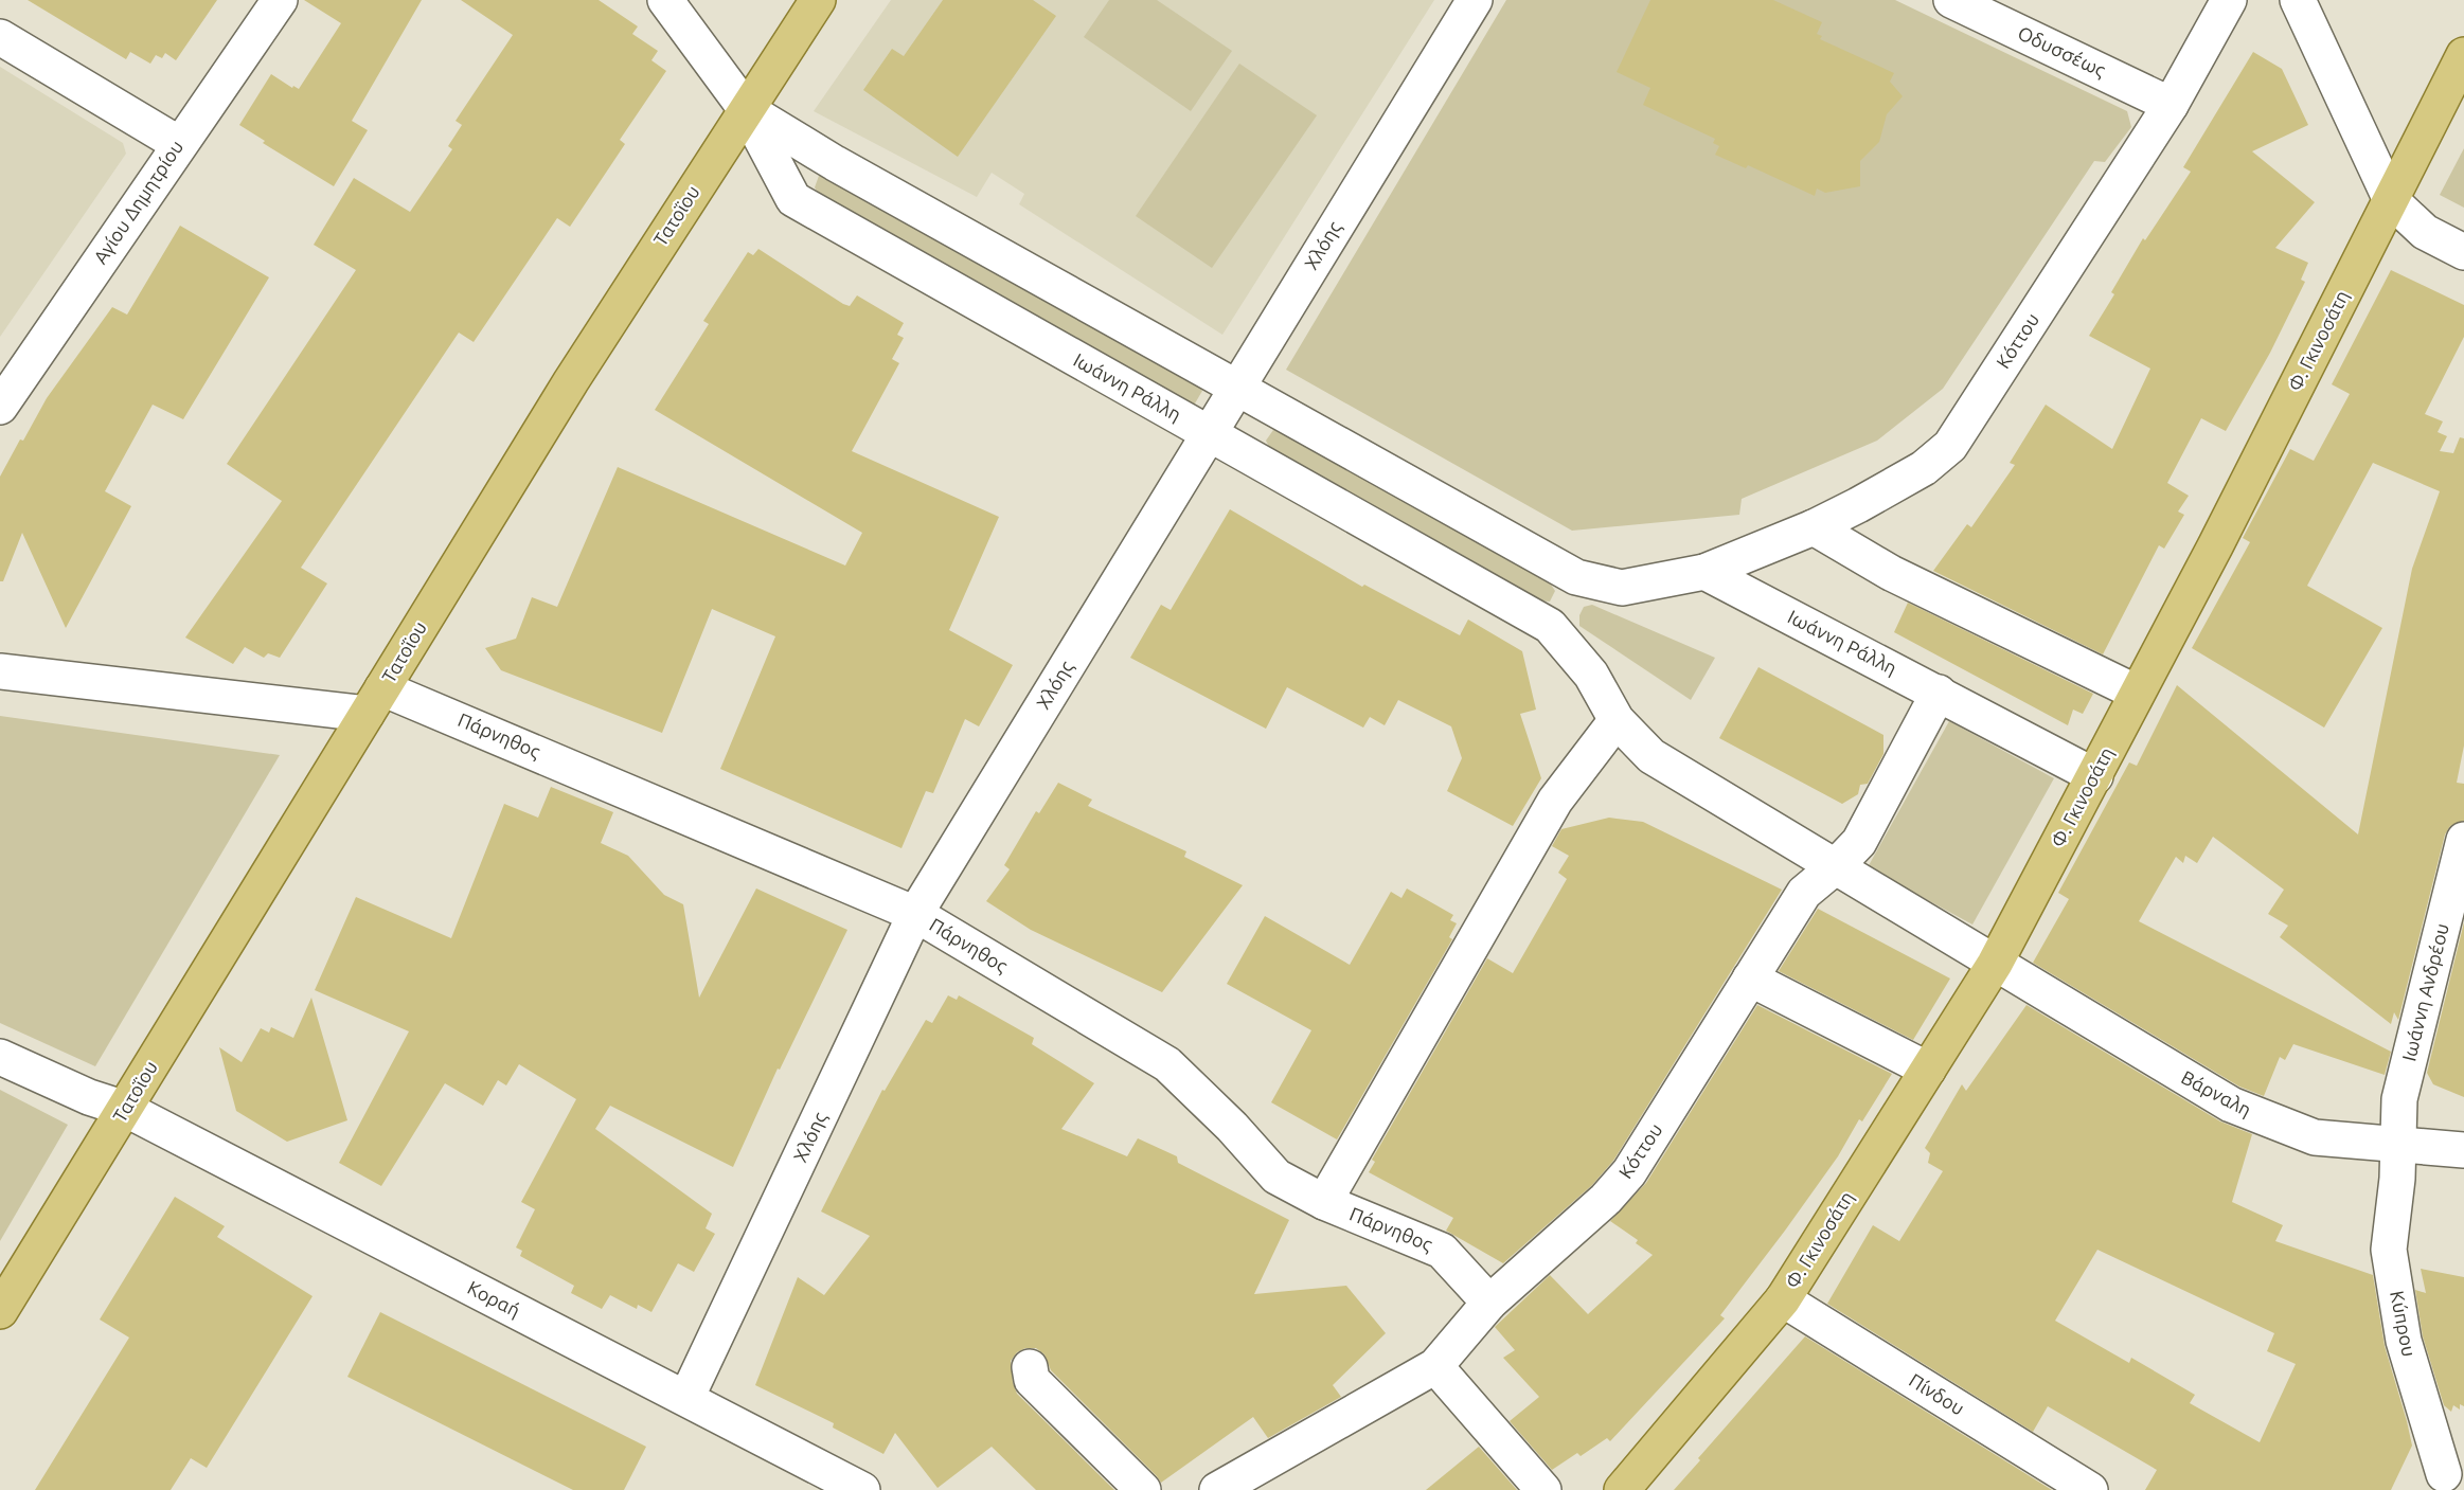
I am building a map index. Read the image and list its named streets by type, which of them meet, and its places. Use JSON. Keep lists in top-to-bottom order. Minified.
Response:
{"streets":{"main road":["Τατοΐου","Φ. Γκινοσάτη"],"street":["Οδυσσέως","Αγίου Δημητρίου","Χλόης","Κόττου","Ιωάννη Ράλλη","Πάρνηθος","Ιωάννη Ανδρέου","Βάρναλη","Κοραή","Κύπρου","Πίνδου"]},"crossings":[["Οδυσσέως","Κόττου"],["Τατοΐου","Ιωάννη Ράλλη"],["Τατοΐου","Πάρνηθος"],["Τατοΐου","Κοραή"],["Χλόης","Ιωάννη Ράλλη"],["Χλόης","Πάρνηθος"],["Χλόης","Κοραή"],["Κόττου","Ιωάννη Ράλλη"],["Κόττου","Πάρνηθος"],["Φ. Γκινοσάτη","Ιωάννη Ράλλη"],["Φ. Γκινοσάτη","Βάρναλη"],["Φ. Γκινοσάτη","Πίνδου"],["Ιωάννη Ράλλη","Βάρναλη"],["Ιωάννη Ανδρέου","Βάρναλη"],["Ιωάννη Ανδρέου","Κύπρου"],["Βάρναλη","Κύπρου"]]}
